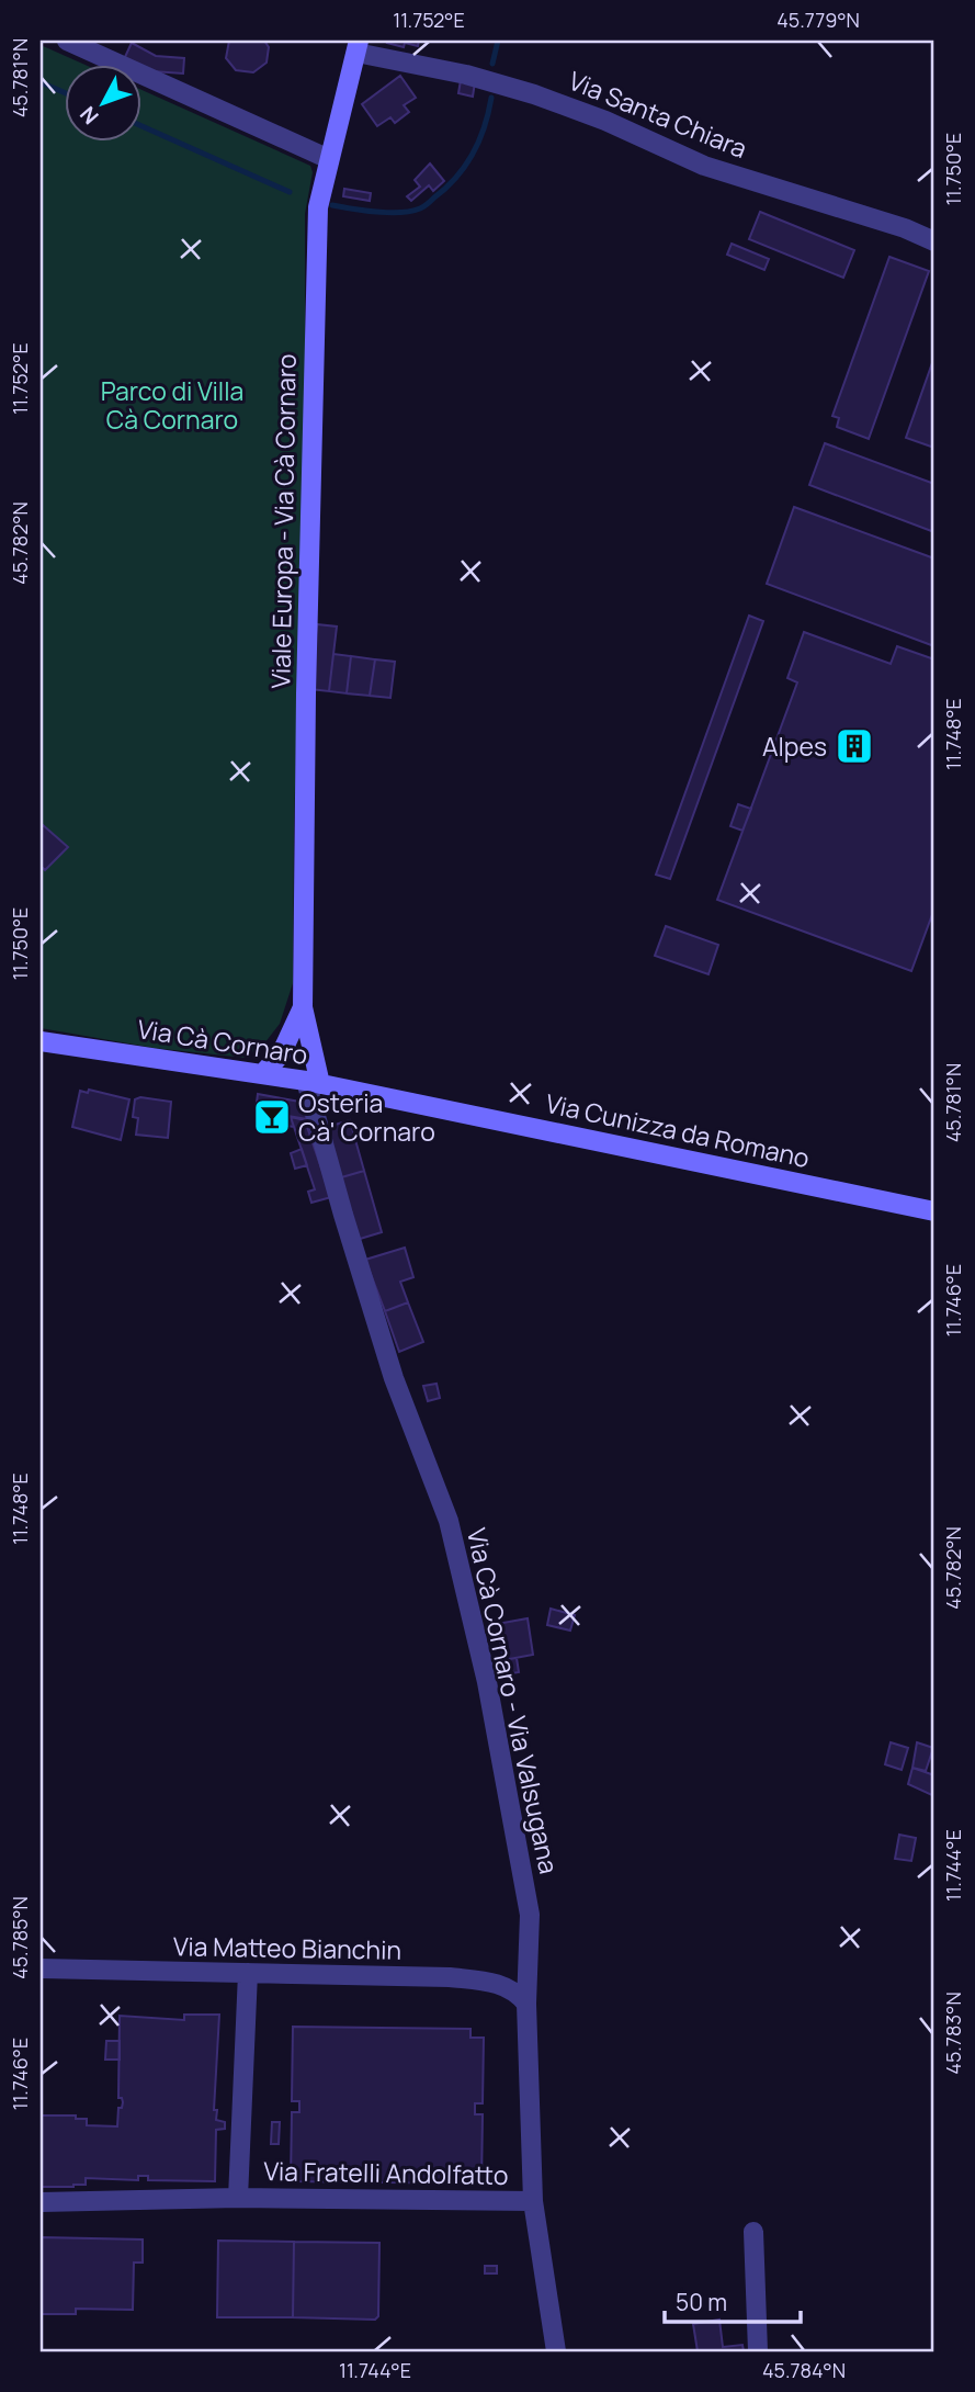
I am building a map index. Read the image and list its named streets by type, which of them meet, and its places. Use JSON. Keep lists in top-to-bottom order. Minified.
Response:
{"streets":{"street":["Via Santa Chiara","Viale Europa - Via Cà Cornaro","Via Cà Cornaro","Via Cunizza da Romano","Via Cà Cornaro - Via Valsugana","Via Matteo Bianchin","Via Fratelli Andolfatto"]},"crossings":[["Via Santa Chiara","Viale Europa - Via Cà Cornaro"],["Viale Europa - Via Cà Cornaro","Via Cà Cornaro"],["Via Cà Cornaro","Via Cunizza da Romano"],["Via Cà Cornaro","Via Cà Cornaro - Via Valsugana"],["Via Cunizza da Romano","Via Cà Cornaro - Via Valsugana"],["Via Cà Cornaro - Via Valsugana","Via Matteo Bianchin"],["Via Cà Cornaro - Via Valsugana","Via Fratelli Andolfatto"],["Via Matteo Bianchin","Via Fratelli Andolfatto"]],"parks":["Parco di Villa Cà Cornaro"],"places":{"building":["Alpes"],"bar":["Osteria Cà' Cornaro"]},"scale_bar":"50 m","north":"bottom left","coordinates":["11.752°E","45.779°N","45.781°N","11.750°E","45.782°N","11.748°E","11.746°E","11.744°E","45.785°N","45.783°N","45.784°N"]}
